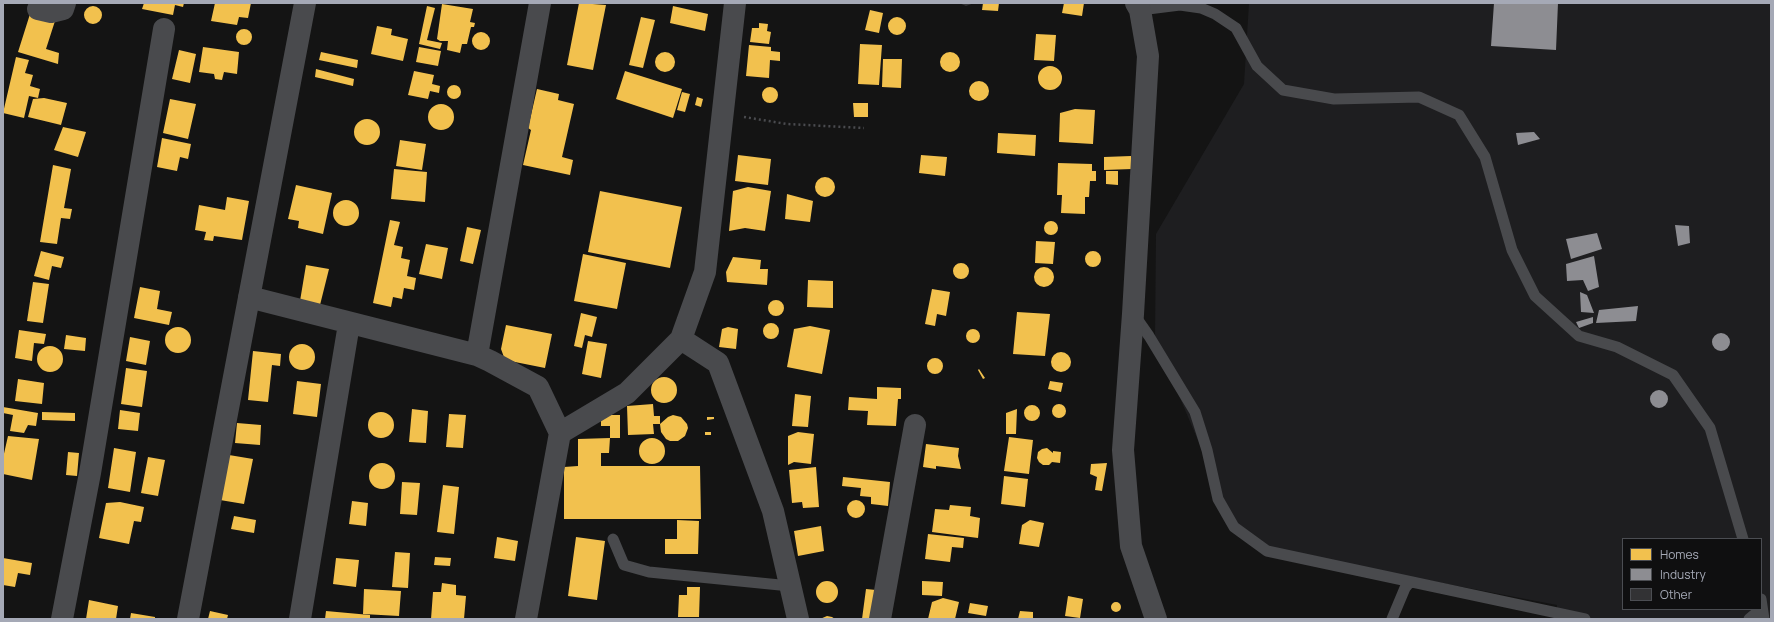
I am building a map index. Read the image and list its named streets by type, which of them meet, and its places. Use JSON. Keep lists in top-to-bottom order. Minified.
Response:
{"legend":["Homes","Industry","Other"]}
